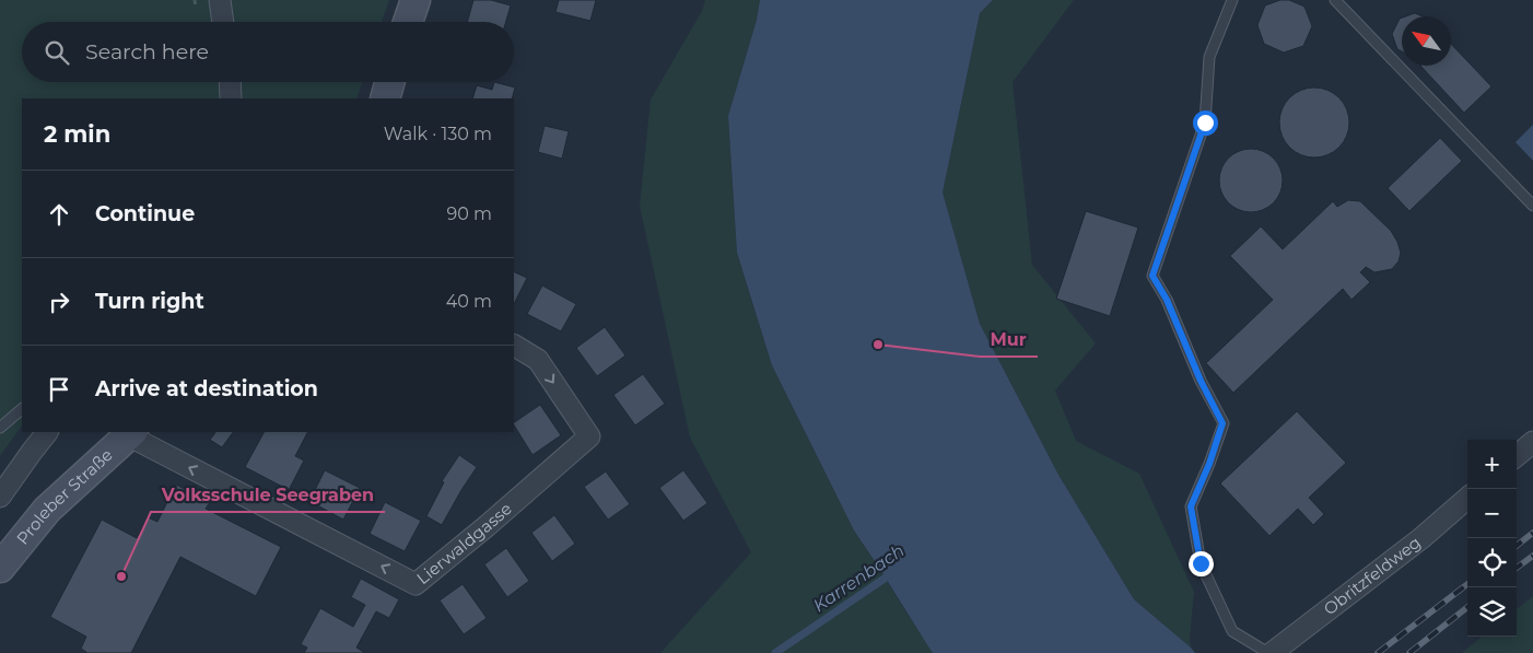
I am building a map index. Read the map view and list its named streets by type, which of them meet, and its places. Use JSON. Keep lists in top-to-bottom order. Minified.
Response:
{"streets":{"main road":["Proleber Straße"],"street":["Lierwaldgasse","Obritzfeldweg"]},"crossings":[["Proleber Straße","Lierwaldgasse"]],"water":["Karrenbach"],"places":["Mur","Volksschule Seegraben"],"north":"top left","page":{"search":"Search here","heading":["2 min","Walk · 130 m"],"list":[["Continue","90 m"],["Turn right","40 m"],"Arrive at destination"],"map_buttons":["+","−"]}}
